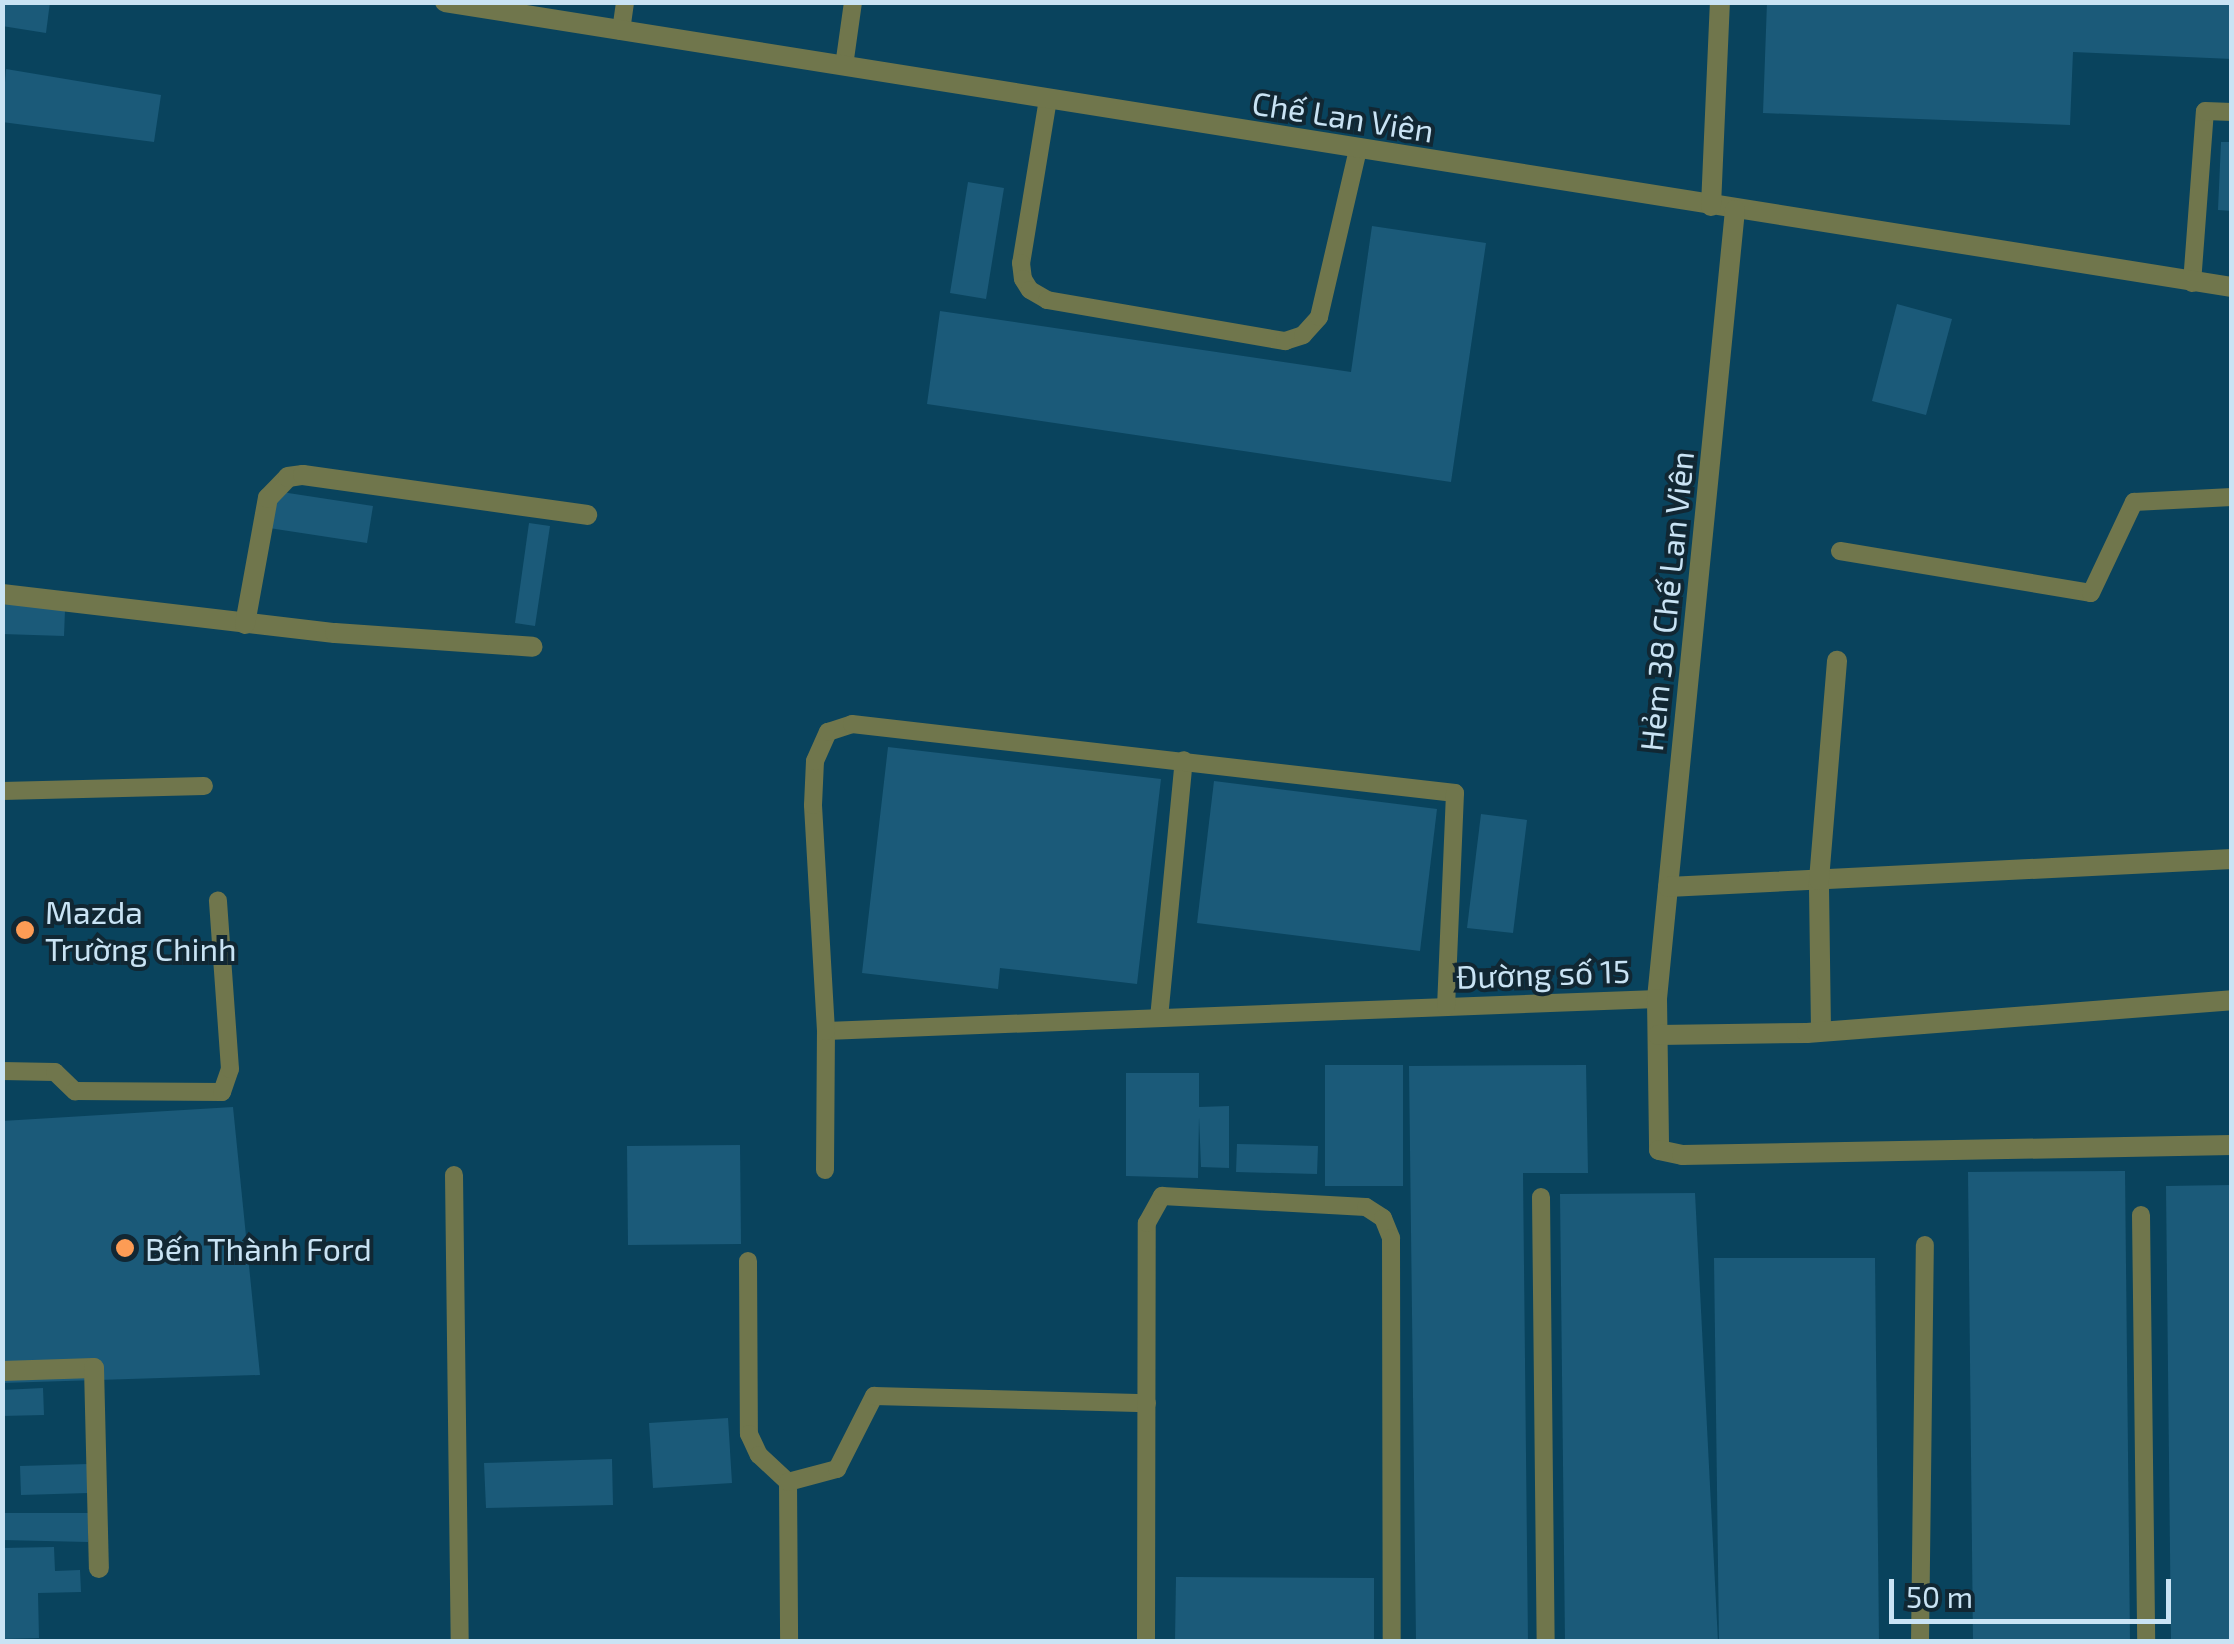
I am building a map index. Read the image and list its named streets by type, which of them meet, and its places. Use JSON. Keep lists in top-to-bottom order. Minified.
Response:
{"streets":{"street":["Chế Lan Viên","Hẻm 38 Chế Lan Viên","Đường số 15"]},"crossings":[["Chế Lan Viên","Hẻm 38 Chế Lan Viên"],["Hẻm 38 Chế Lan Viên","Đường số 15"]],"places":["Mazda Trường Chinh","Bến Thành Ford"],"scale_bar":"50 m"}
